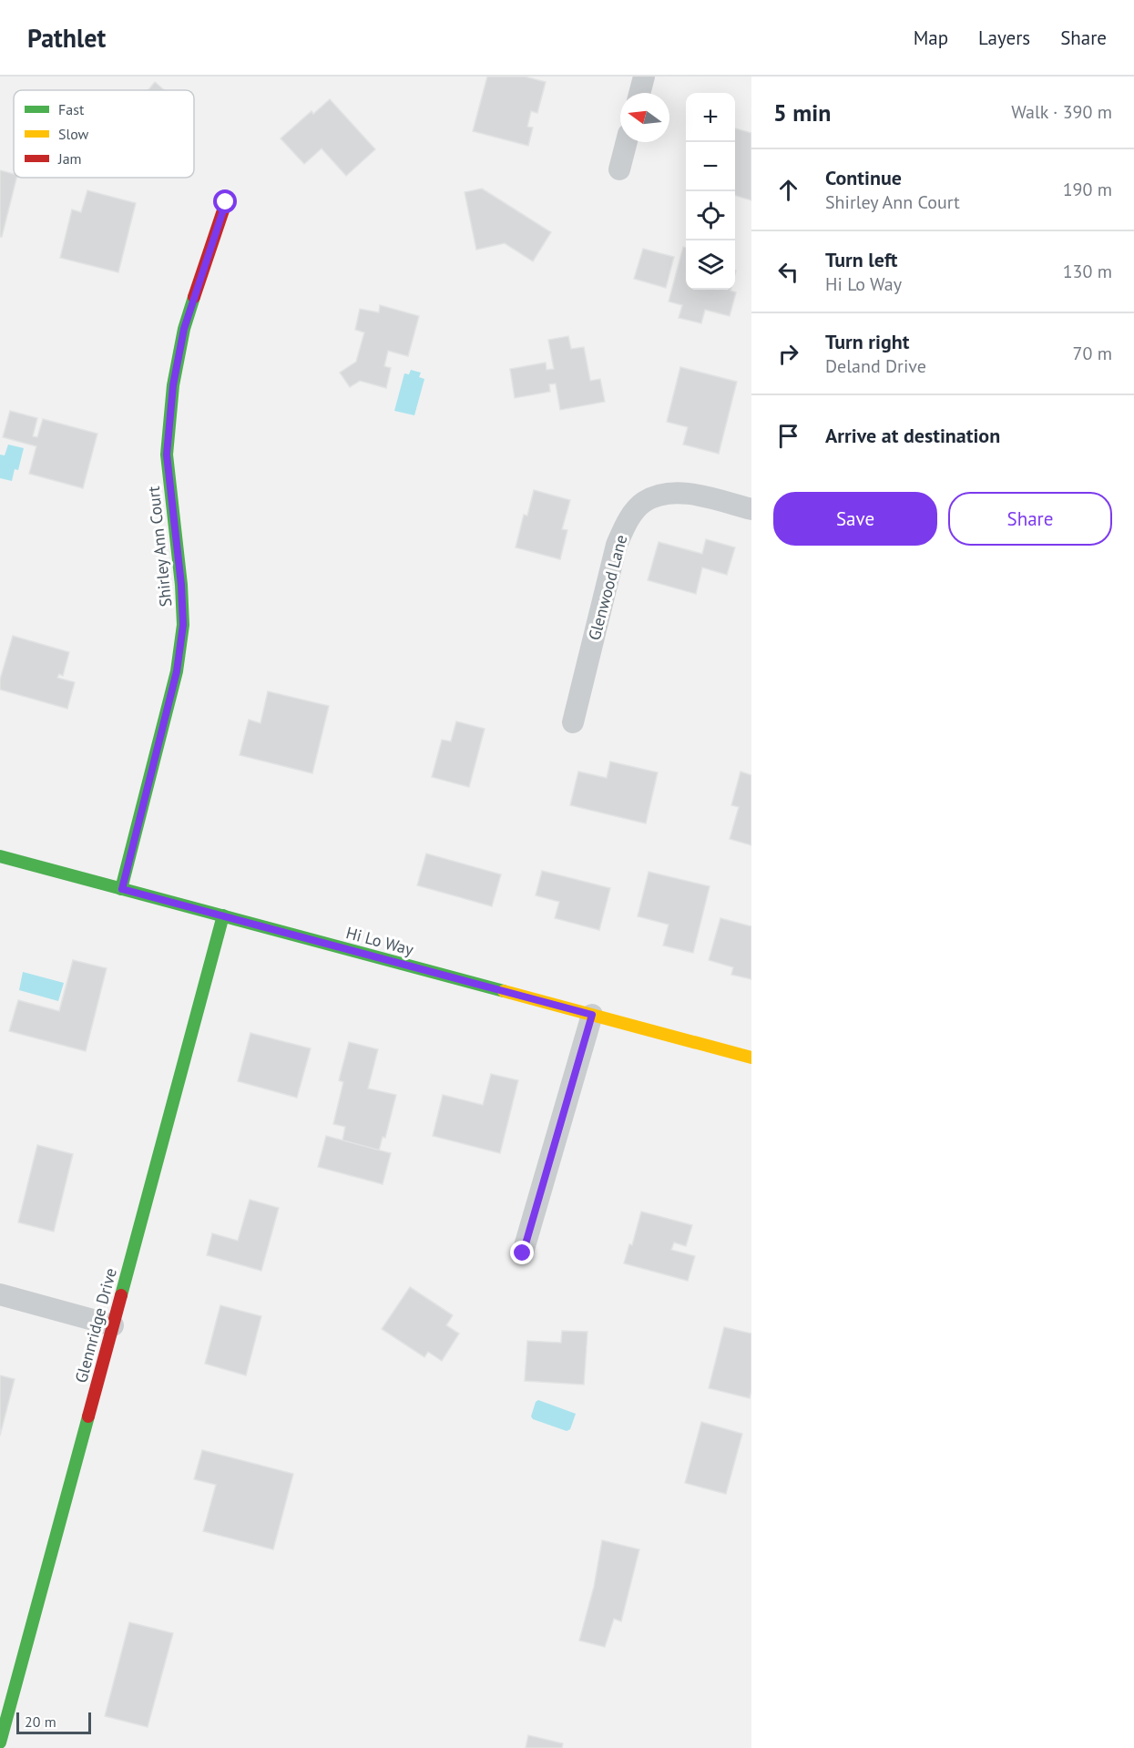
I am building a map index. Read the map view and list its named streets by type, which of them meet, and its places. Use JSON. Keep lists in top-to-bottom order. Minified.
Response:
{"streets":{"street":["Shirley Ann Court","Glenwood Lane","Hi Lo Way","Glennridge Drive"]},"crossings":[["Shirley Ann Court","Hi Lo Way"],["Hi Lo Way","Glennridge Drive"]],"legend":["Fast","Slow","Jam"],"scale_bar":"20 m","north":"left","page":{"header":"Pathlet","nav":["Map","Layers","Share"],"heading":["5 min","Walk · 390 m"],"map_buttons":["+","−"],"list":[["Continue","Shirley Ann Court","190 m"],["Turn left","Hi Lo Way","130 m"],["Turn right","Deland Drive","70 m"],"Arrive at destination"],"buttons":["Save","Share"],"scale":"20 m"}}
